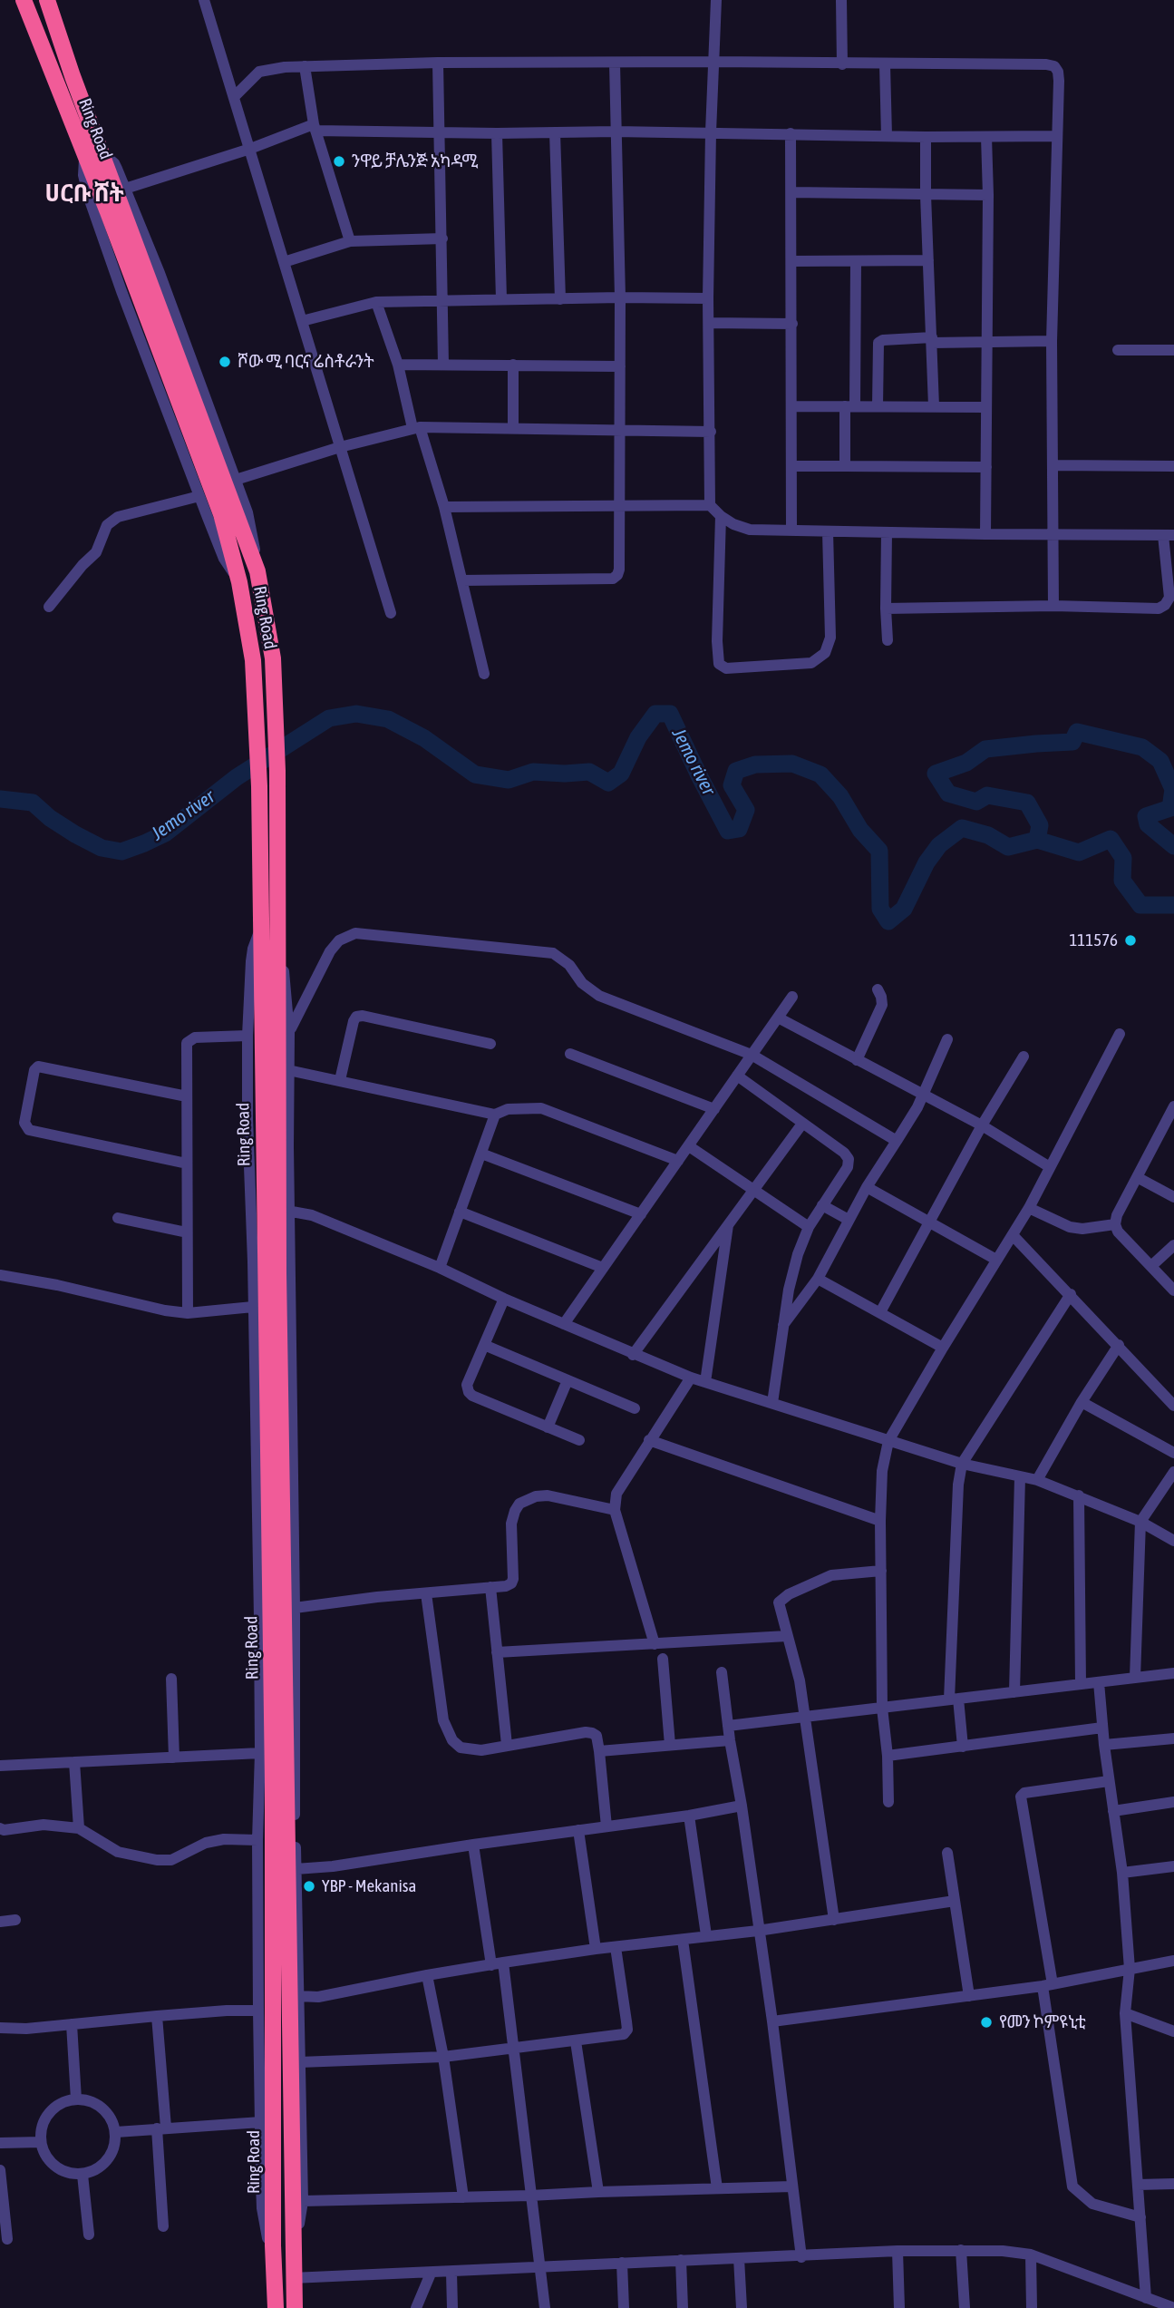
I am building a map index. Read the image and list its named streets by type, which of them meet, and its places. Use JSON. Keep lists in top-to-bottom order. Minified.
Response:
{"streets":{"highway":["Ring Road"]},"districts":["ሀርቡ ሸት"],"water":["Jemo river"],"places":["ንዋይ ቻሌንጅ አካዳሚ","ሾው ሚ ባርና ሬስቶራንት","111576","YBP - Mekanisa","የመን ኮምዩኒቲ"]}
